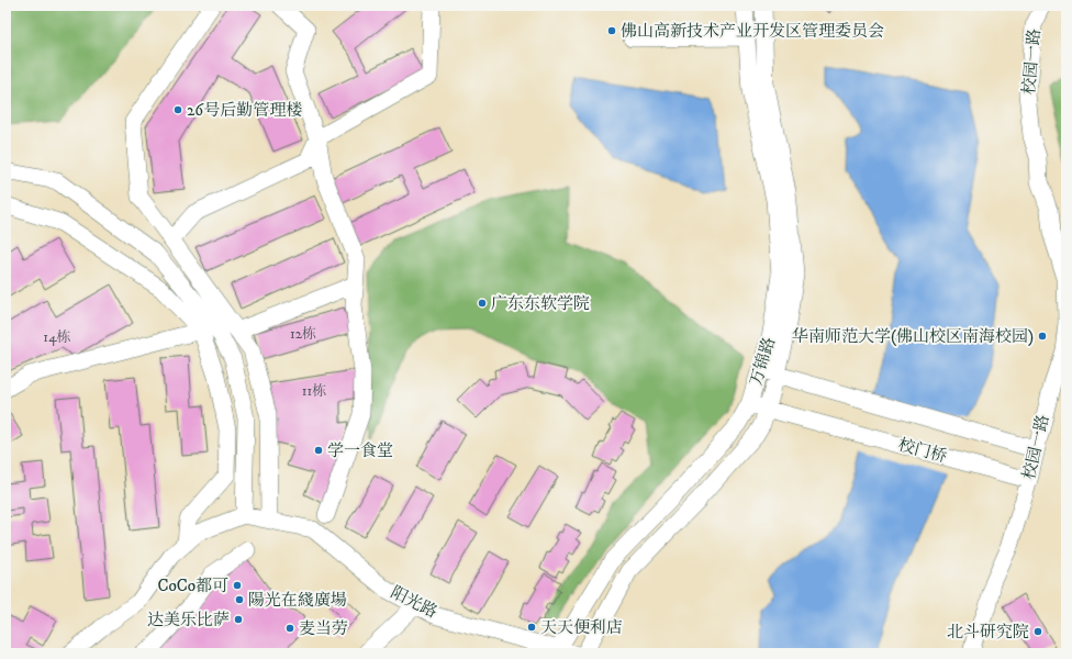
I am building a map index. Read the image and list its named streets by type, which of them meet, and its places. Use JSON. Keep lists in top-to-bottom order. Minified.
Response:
{"streets":{"street":["校园一路","万锦路","校门桥","阳光路"]},"crossings":[["校园一路","校门桥"],["万锦路","校门桥"],["万锦路","阳光路"]],"places":["佛山高新技术产业开发区管理委员会","26号后勤管理楼","广东东软学院","华南师范大学(佛山校区南海校园)","学一食堂","CoCo都可","陽光在綫廣場","达美乐比萨","天天便利店","麦当劳","北斗研究院"],"house_numbers":["12栋","14栋","11栋"]}
